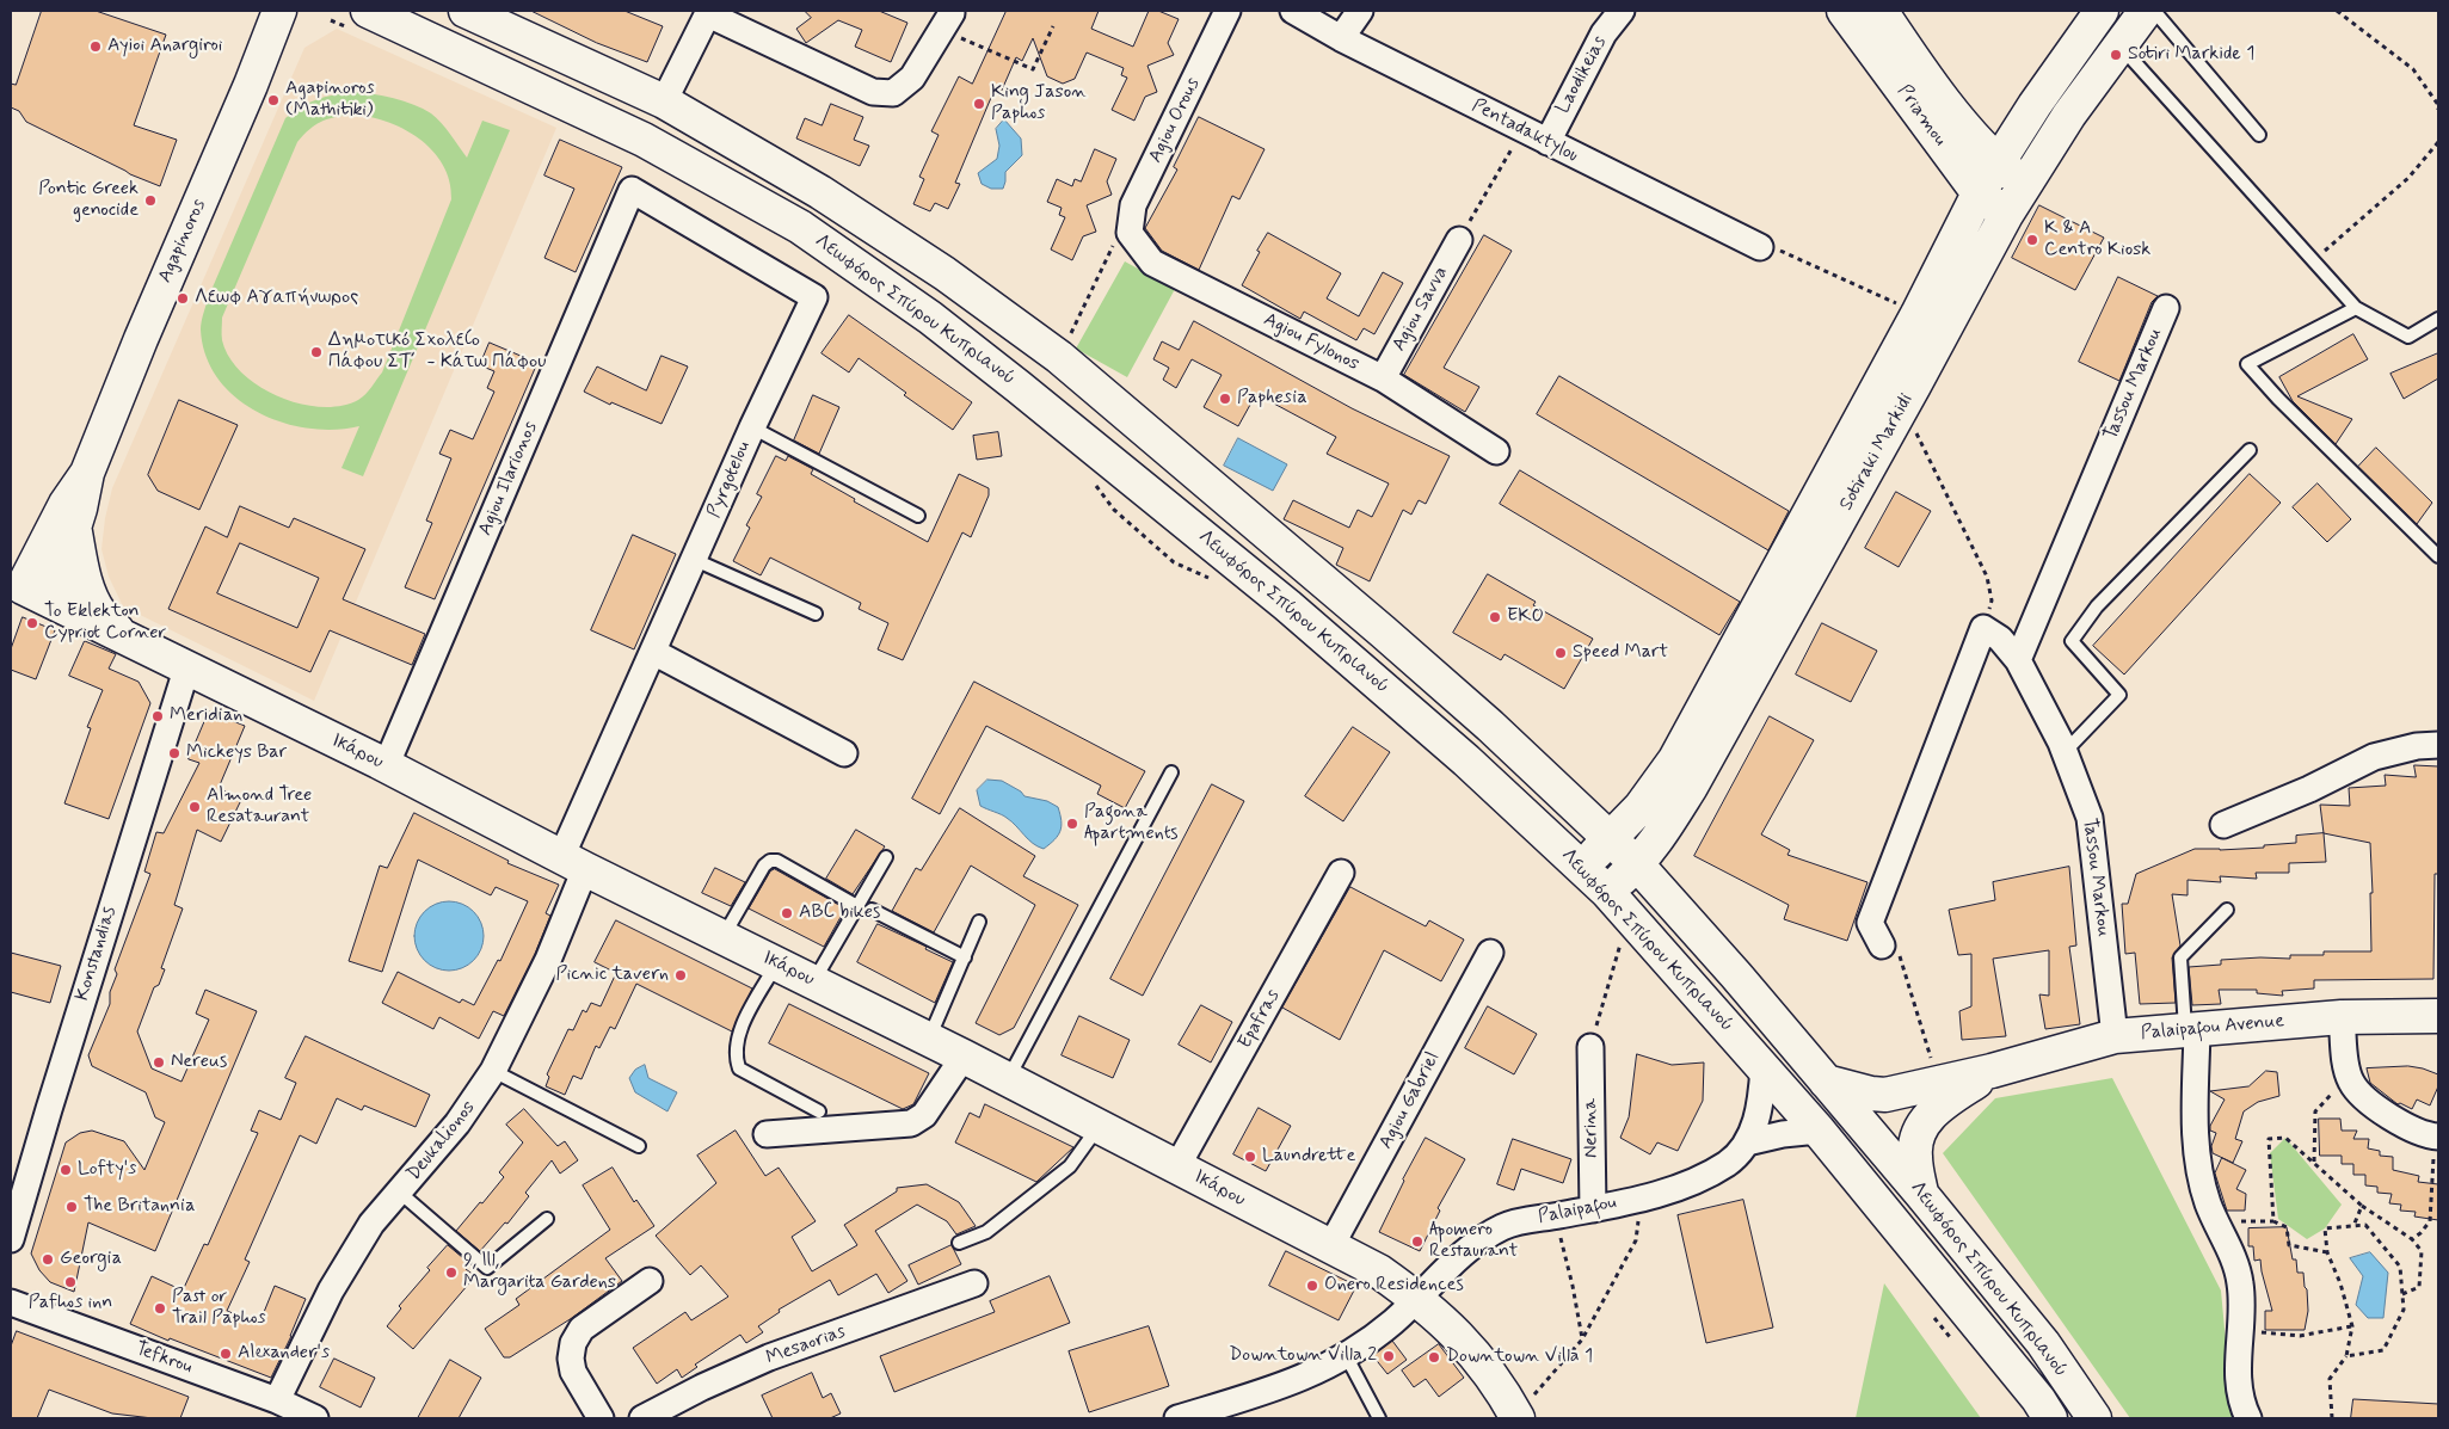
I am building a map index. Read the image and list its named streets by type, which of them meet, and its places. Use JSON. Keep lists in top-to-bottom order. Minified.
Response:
{"streets":{"street":["Laodikeias","Priamou","Agiou Orous","Pentadaktylou","Agapinoros","Agiou Savva","Λεωφόρος Σπύρου Κυπριανού","Agiou Fylonos","Tassou Markou","Sotiraki Markidi","Agiou Ilarionos","Pyrgotelou","Ικάρου","Konstandias","Epafras","Palaipafou Avenue","Agiou Gabriel","Nerina","Deukalionos","Palaipafou","Mesaorias","Tefkrou"]},"crossings":[["Laodikeias","Pentadaktylou"],["Priamou","Sotiraki Markidi"],["Agiou Orous","Agiou Fylonos"],["Agapinoros","Ικάρου"],["Agiou Savva","Agiou Fylonos"],["Λεωφόρος Σπύρου Κυπριανού","Sotiraki Markidi"],["Λεωφόρος Σπύρου Κυπριανού","Palaipafou Avenue"],["Tassou Markou","Palaipafou Avenue"],["Agiou Ilarionos","Pyrgotelou"],["Agiou Ilarionos","Ικάρου"],["Pyrgotelou","Ικάρου"],["Pyrgotelou","Deukalionos"],["Ικάρου","Konstandias"],["Ικάρου","Epafras"],["Ικάρου","Agiou Gabriel"],["Ικάρου","Deukalionos"],["Ικάρου","Palaipafou"],["Nerina","Palaipafou"],["Deukalionos","Tefkrou"]],"places":["Ayioi Anargiroi","Sotiri Markide 1","Agapinoros (Mathitiki)","King Jason Paphos","Pontic Greek genocide","K & A Centro Kiosk","Λεωφ Αγαπήνωρος","Δημοτικό Σχολείο Πάφου ΣΤ΄ - Κάτω Πάφου","Paphesia","EKO","To Eklekton Cypriot Corner","Speed Mart","Meridian","Mickeys Bar","Almond Tree Resataurant","Pagona Apartments","ABC bikes","Picnic tavern","Nereus","Laundrette","Lofty's","The Britannia","Apomero Restaurant","Georgia","9, lll, Margarita Gardens","Pafhos inn","Onero Residences","Past or Trail Paphos","Alexander's","Downtown Villa 2","Downtown Villa 1"]}
